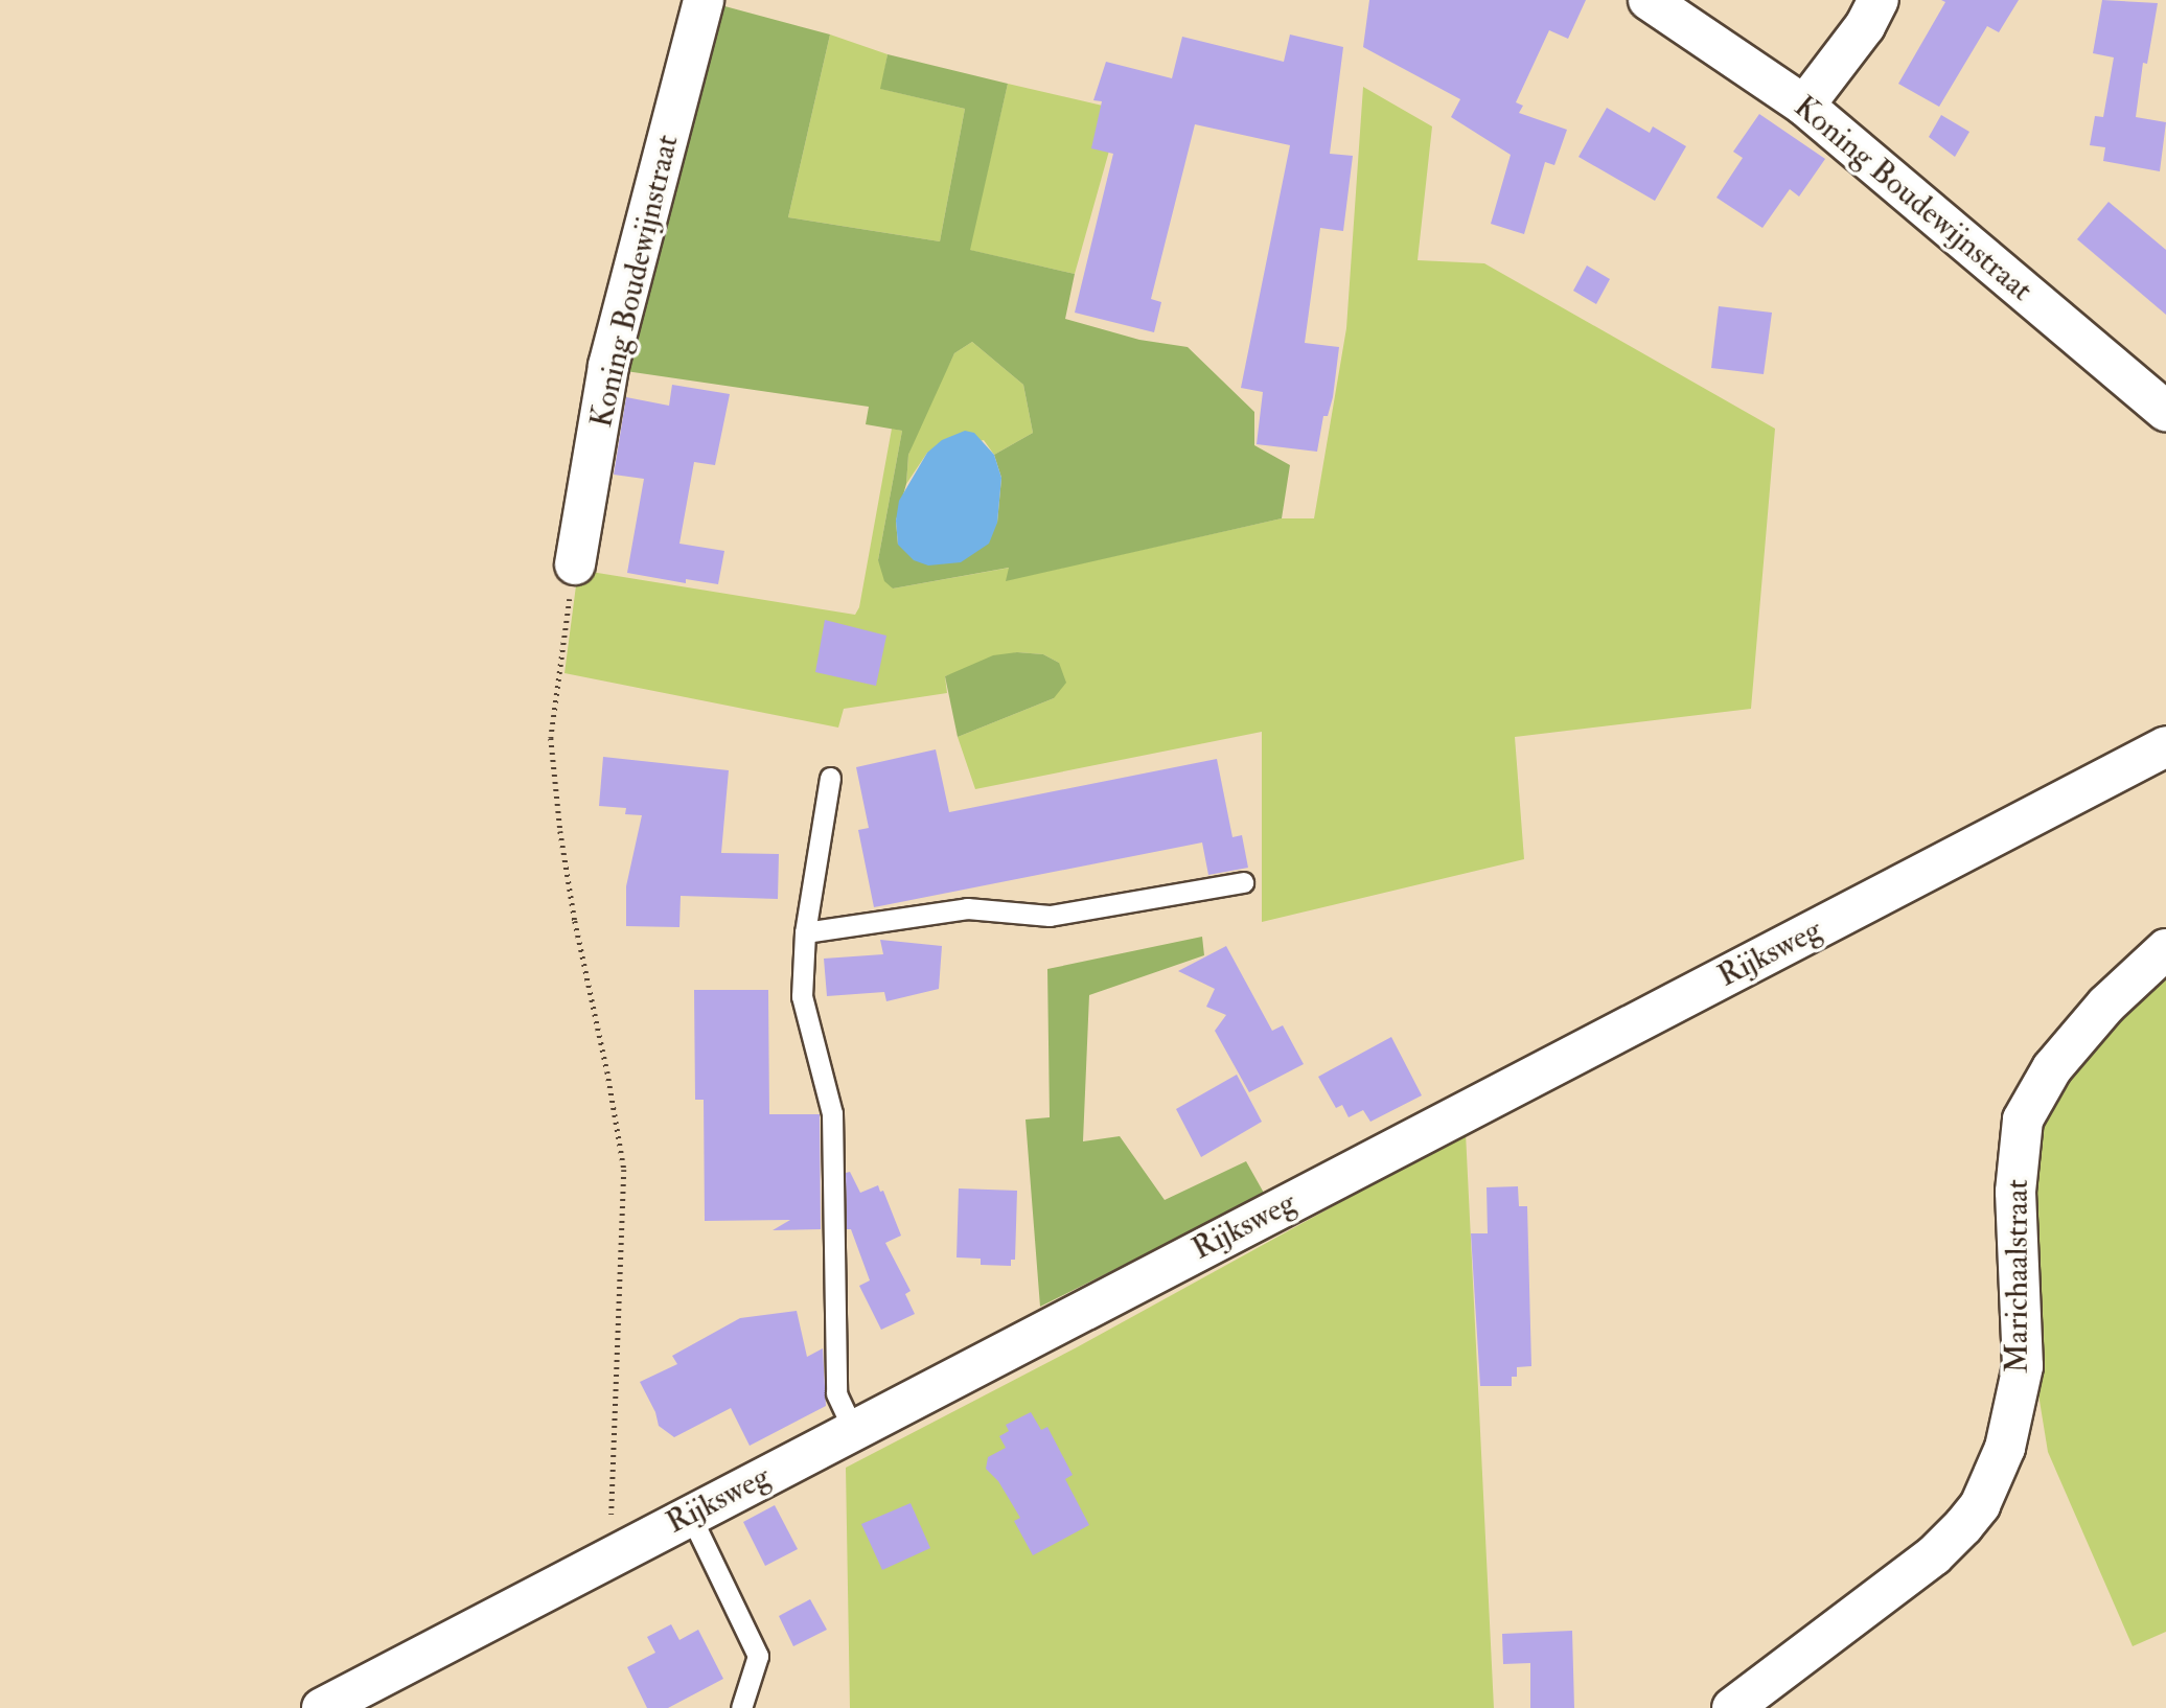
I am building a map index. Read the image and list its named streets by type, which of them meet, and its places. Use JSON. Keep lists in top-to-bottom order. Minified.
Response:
{"streets":{"street":["Koning Boudewijnstraat","Rijksweg","Marichaalstraat"]}}
